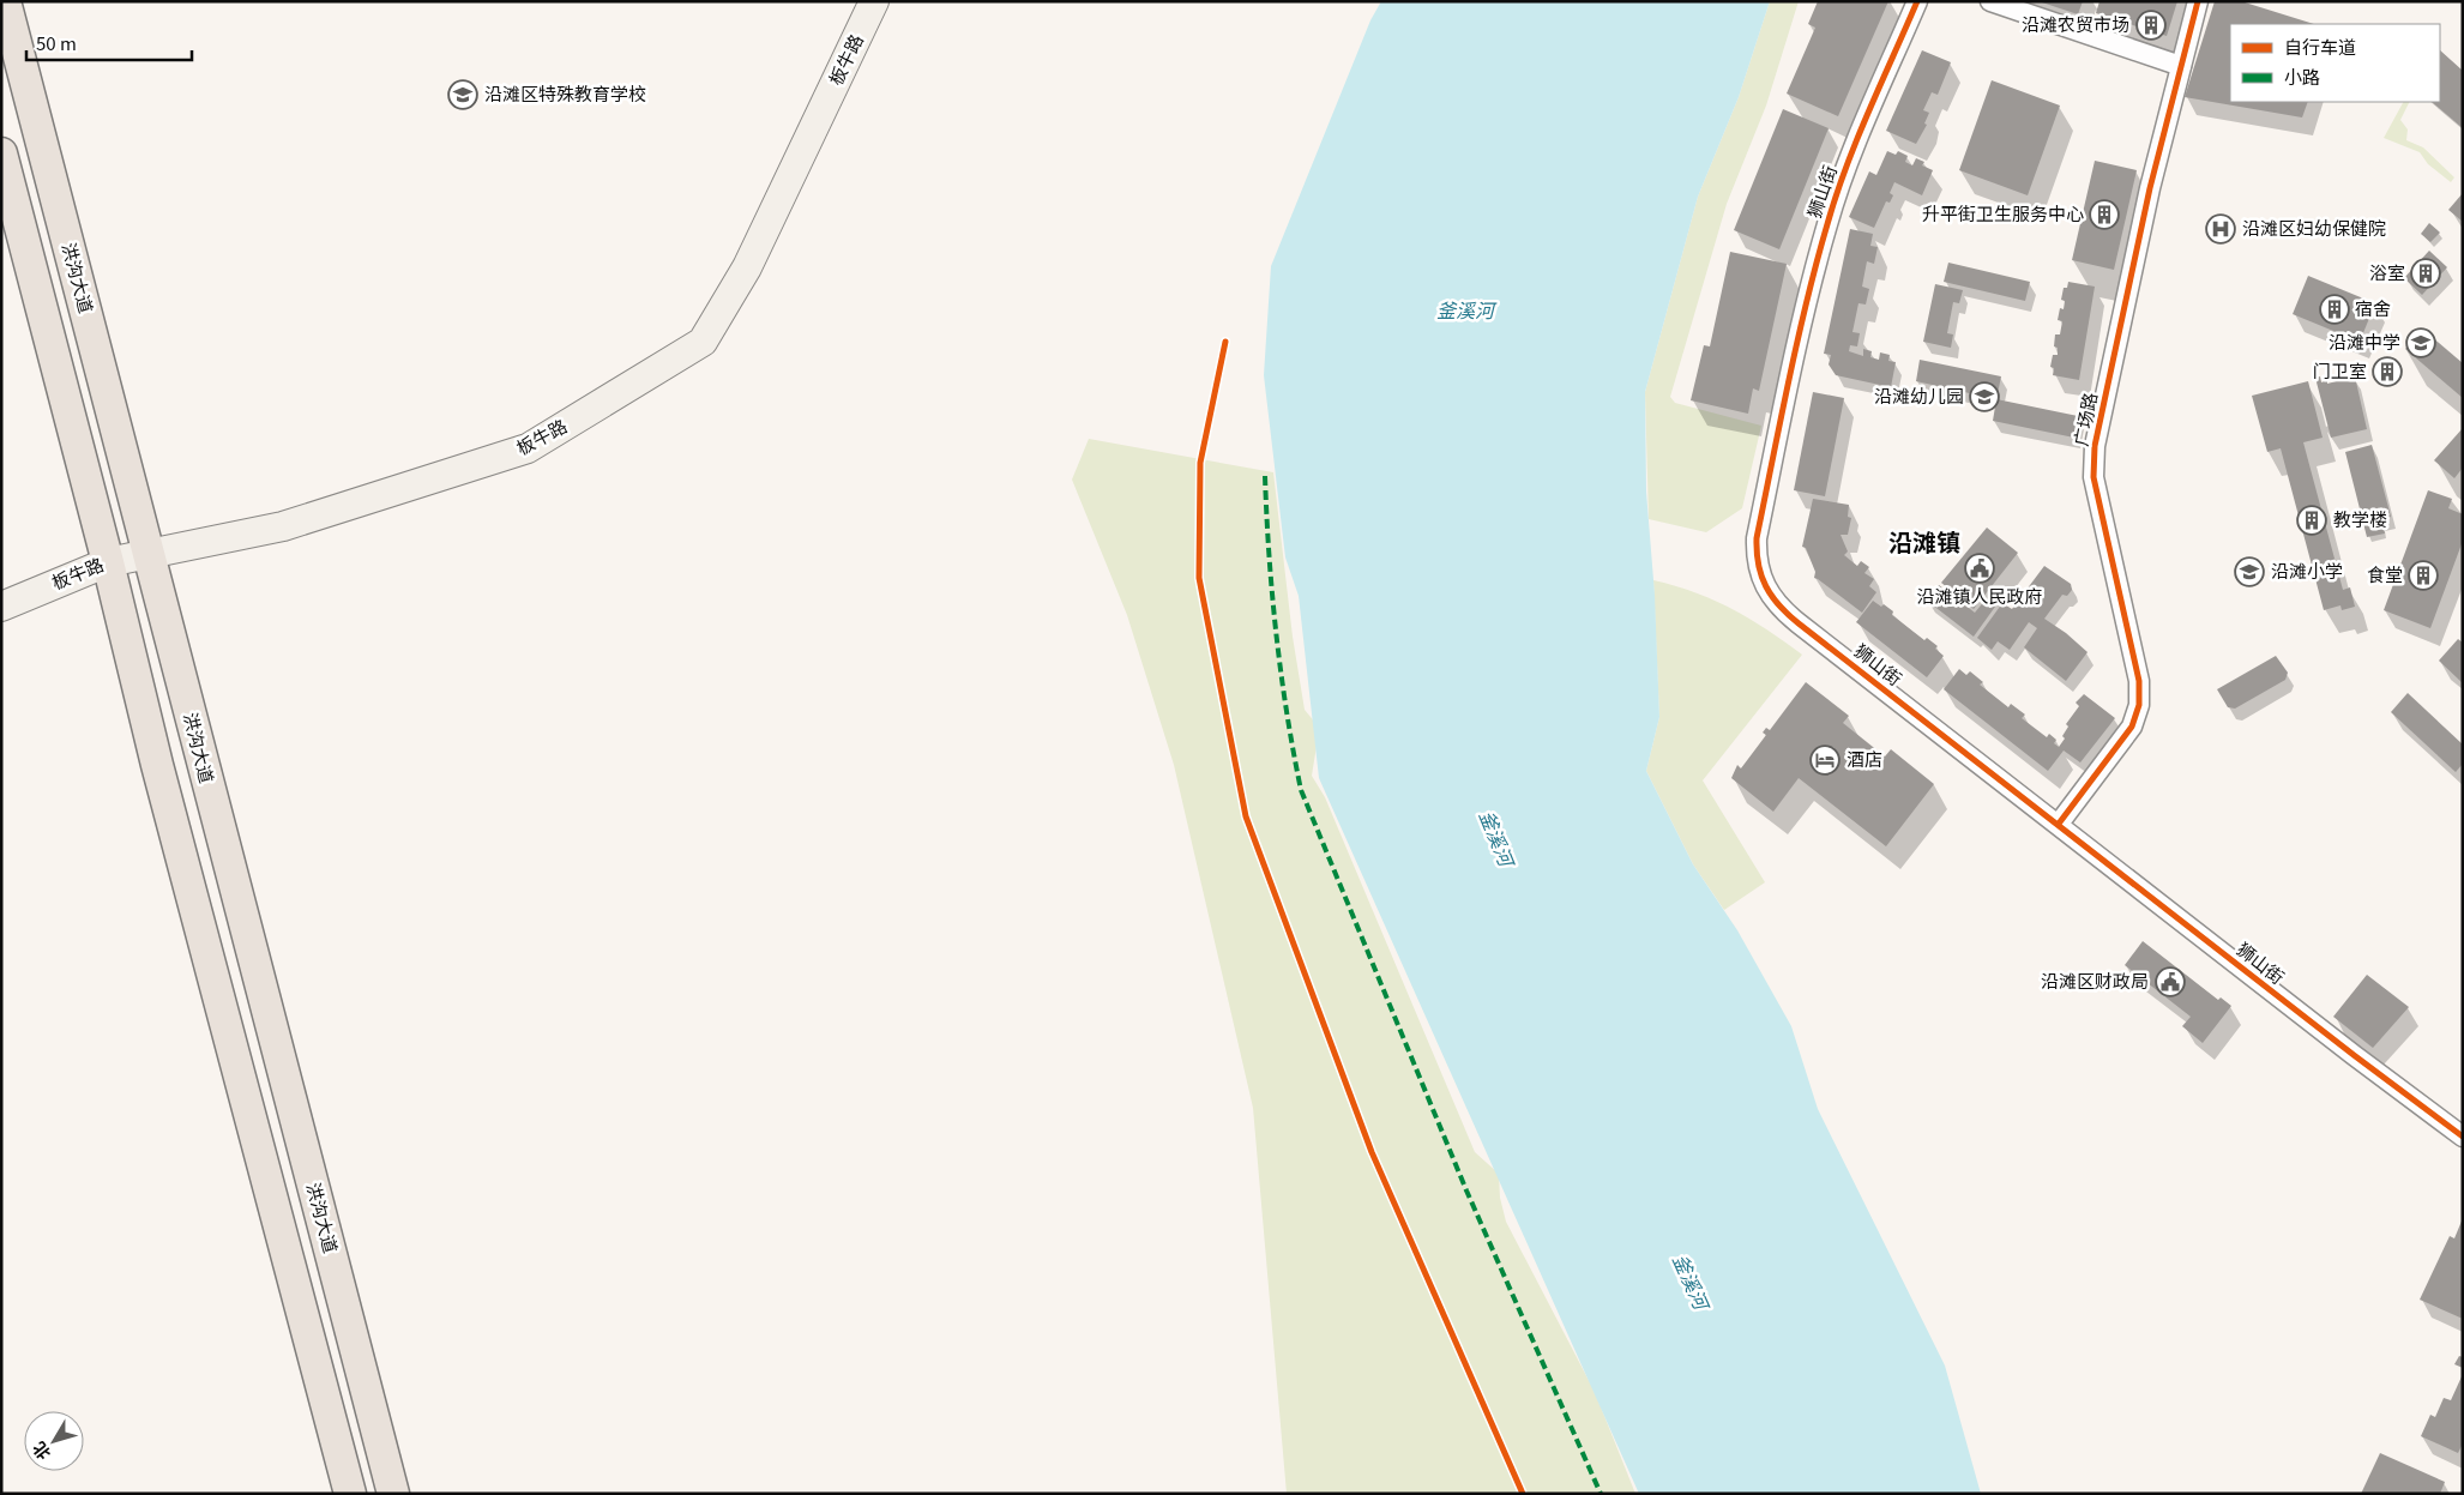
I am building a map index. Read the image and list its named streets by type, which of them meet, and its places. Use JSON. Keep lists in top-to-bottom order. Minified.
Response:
{"streets":{"main road":["板牛路","洪沟大道"],"street":["狮山街","广场路"]},"crossings":[["板牛路","洪沟大道"],["狮山街","广场路"]],"districts":["沿滩镇"],"water":["釜溪河"],"places":{"building":["沿滩农贸市场","升平街卫生服务中心","浴室","宿舍","门卫室","教学楼","食堂"],"school or university":["沿滩区特殊教育学校","沿滩中学","沿滩幼儿园","沿滩小学"],"hospital":["沿滩区妇幼保健院"],"public building":["沿滩镇人民政府","沿滩区财政局"],"hotel":["酒店"]},"legend":["自行车道","小路"],"scale_bar":"50 m","north":"bottom left"}
